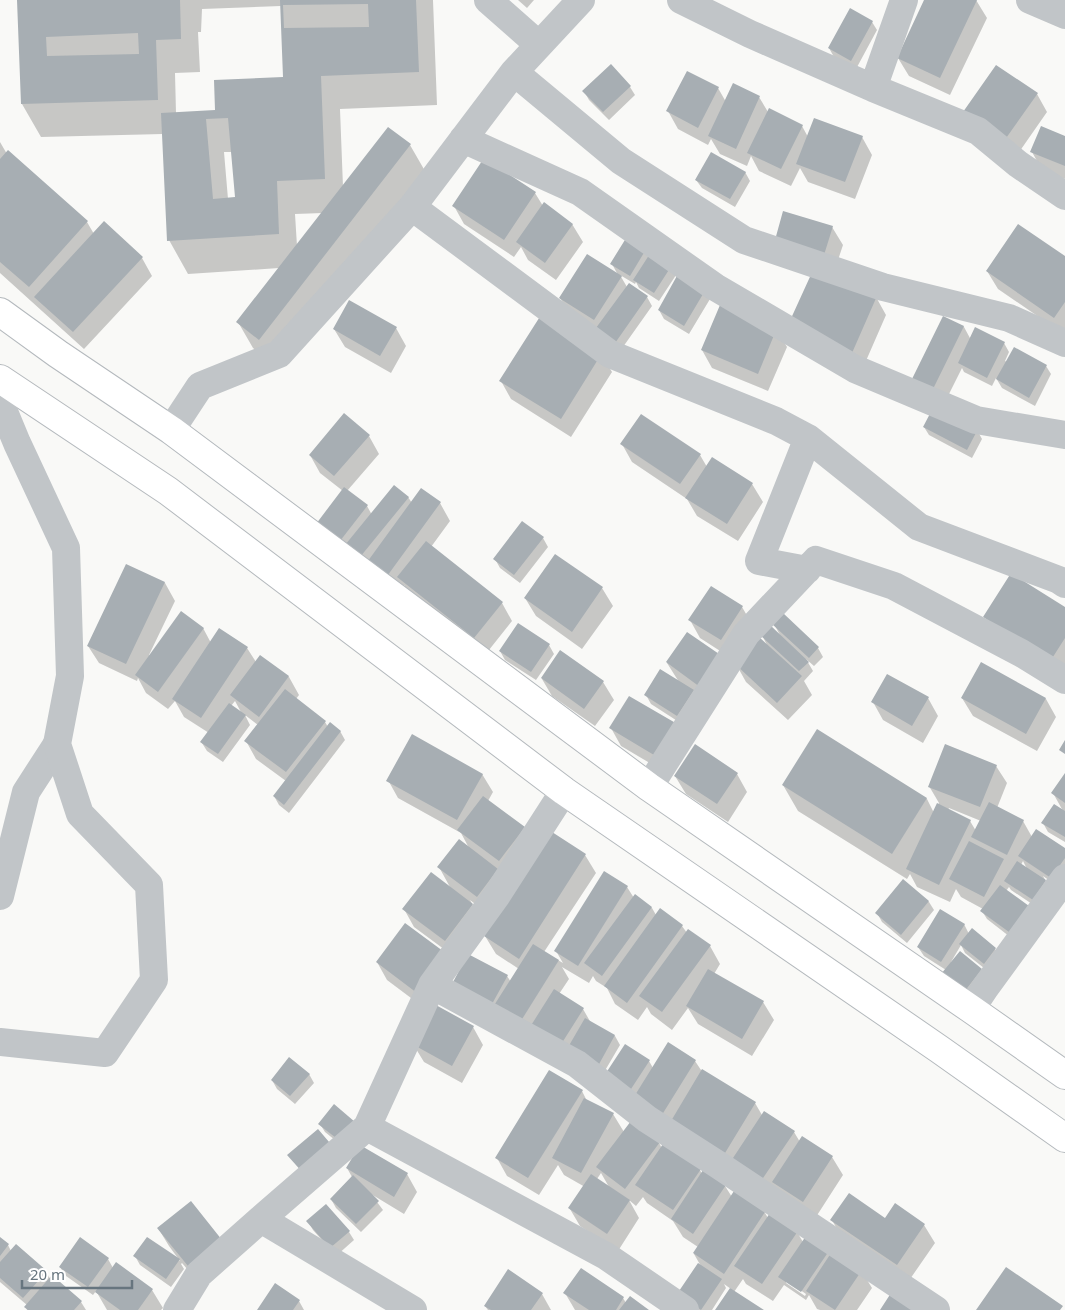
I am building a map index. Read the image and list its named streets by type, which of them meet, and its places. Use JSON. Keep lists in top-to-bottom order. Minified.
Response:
{"scale_bar":"20 m"}
